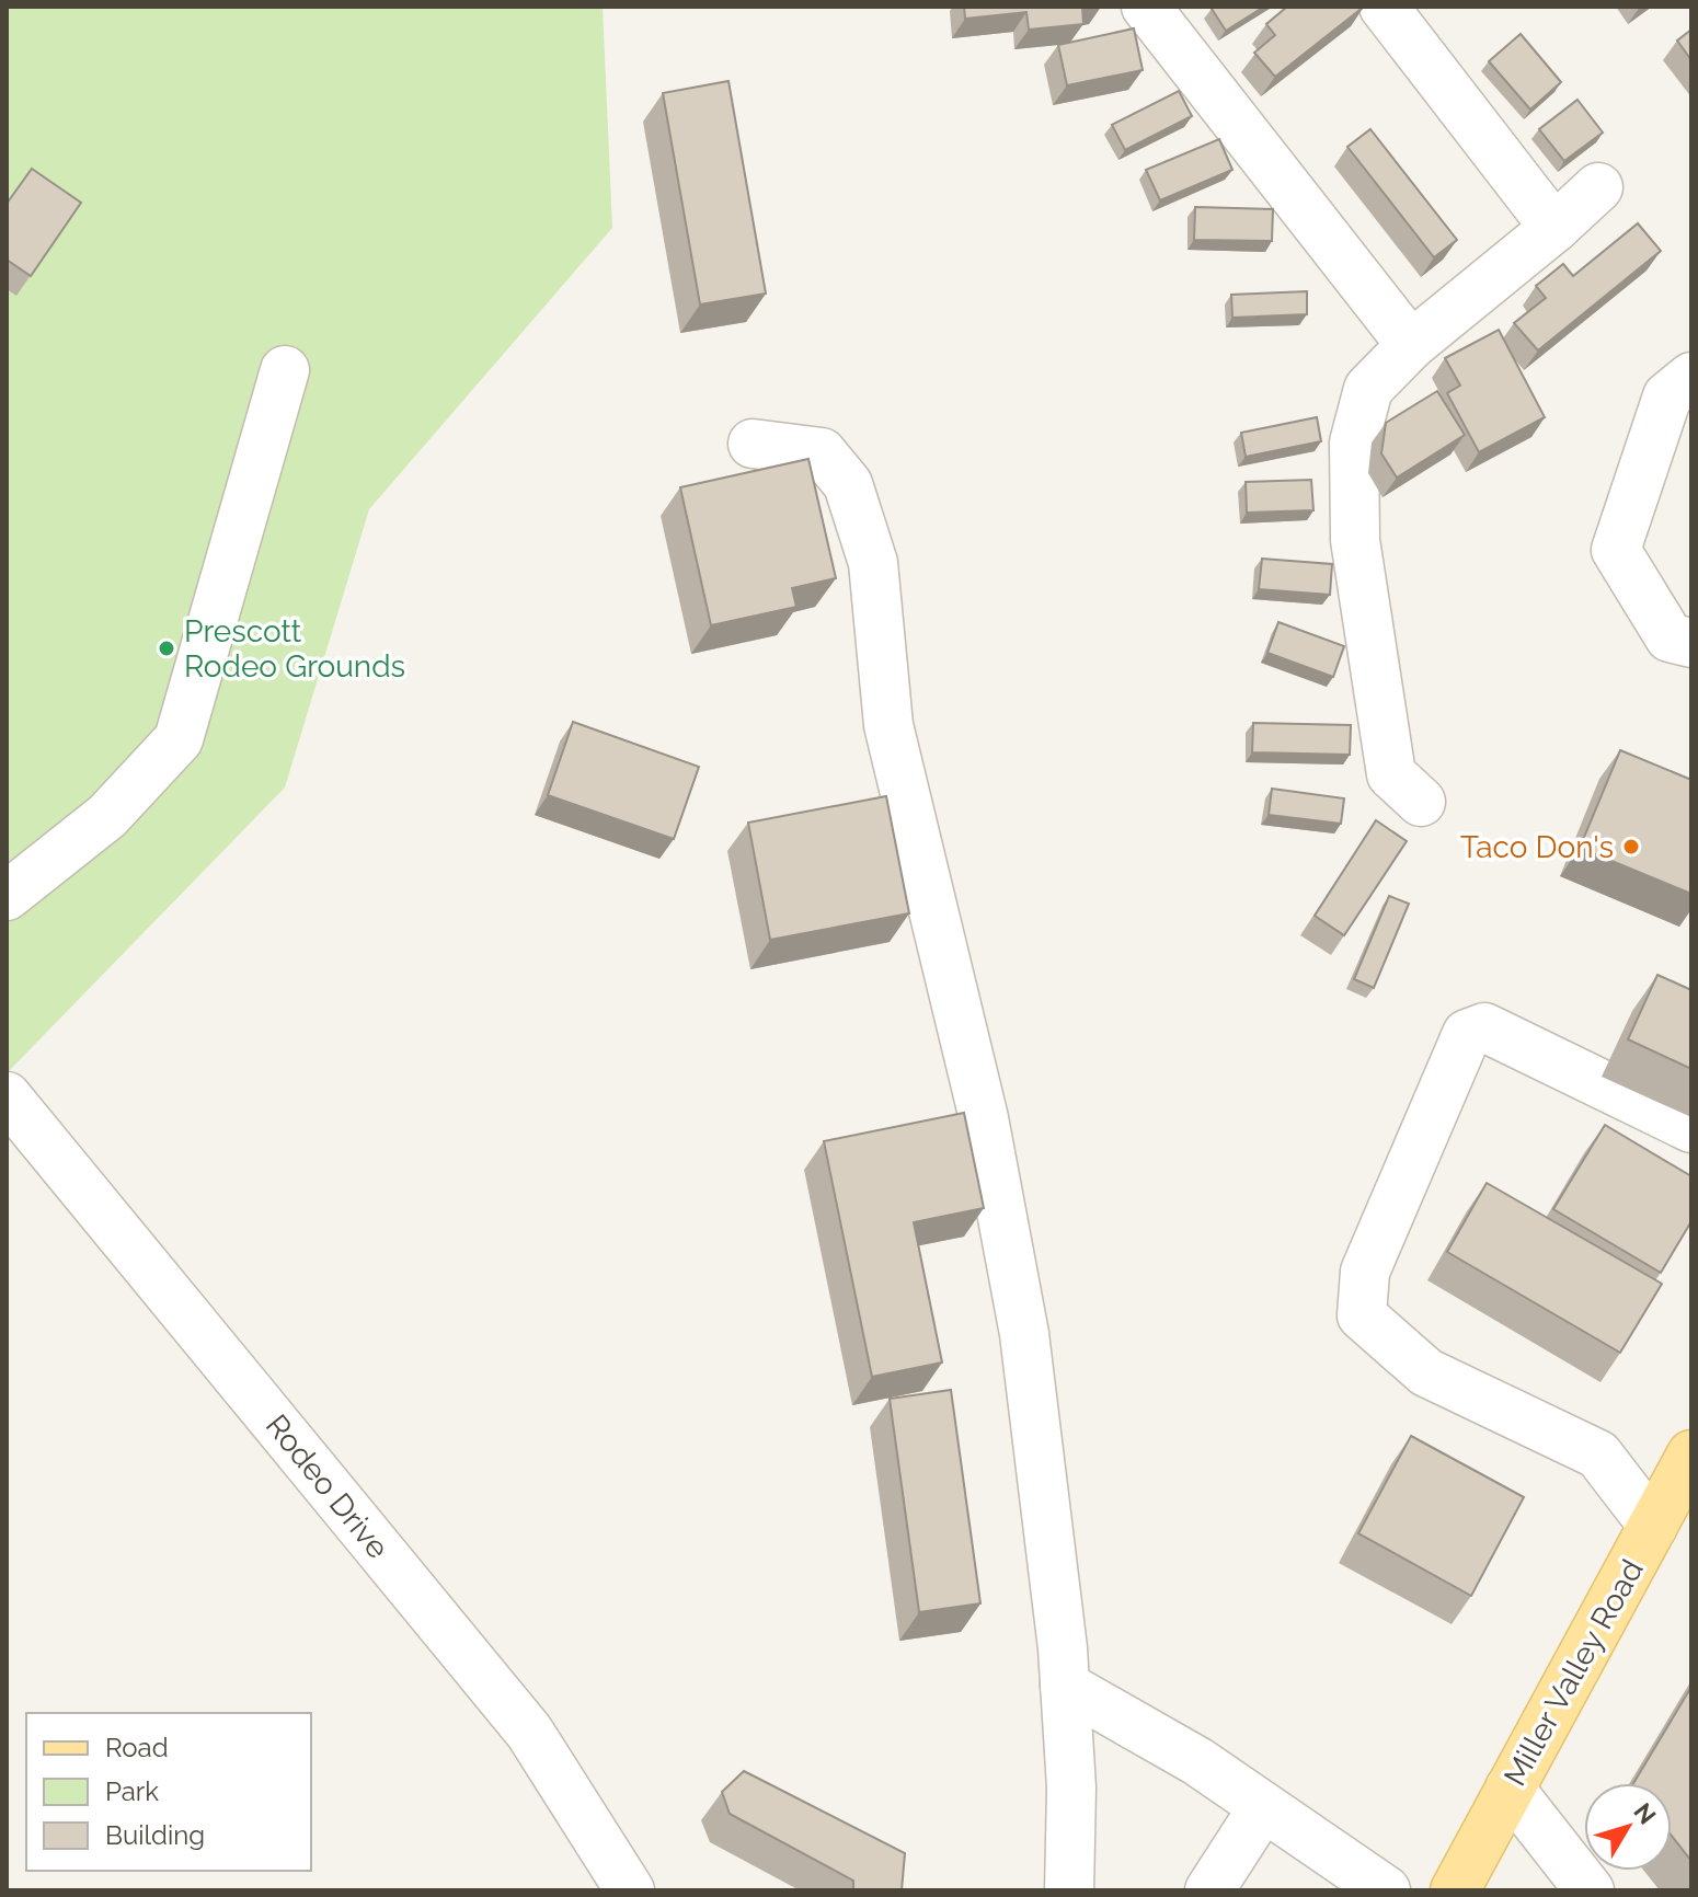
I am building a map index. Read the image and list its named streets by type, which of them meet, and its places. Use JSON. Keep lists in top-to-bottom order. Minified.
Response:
{"streets":{"main road":["Miller Valley Road"],"street":["Rodeo Drive"]},"places":["Prescott Rodeo Grounds","Taco Don's"],"legend":["Road","Park","Building"],"north":"top right"}
